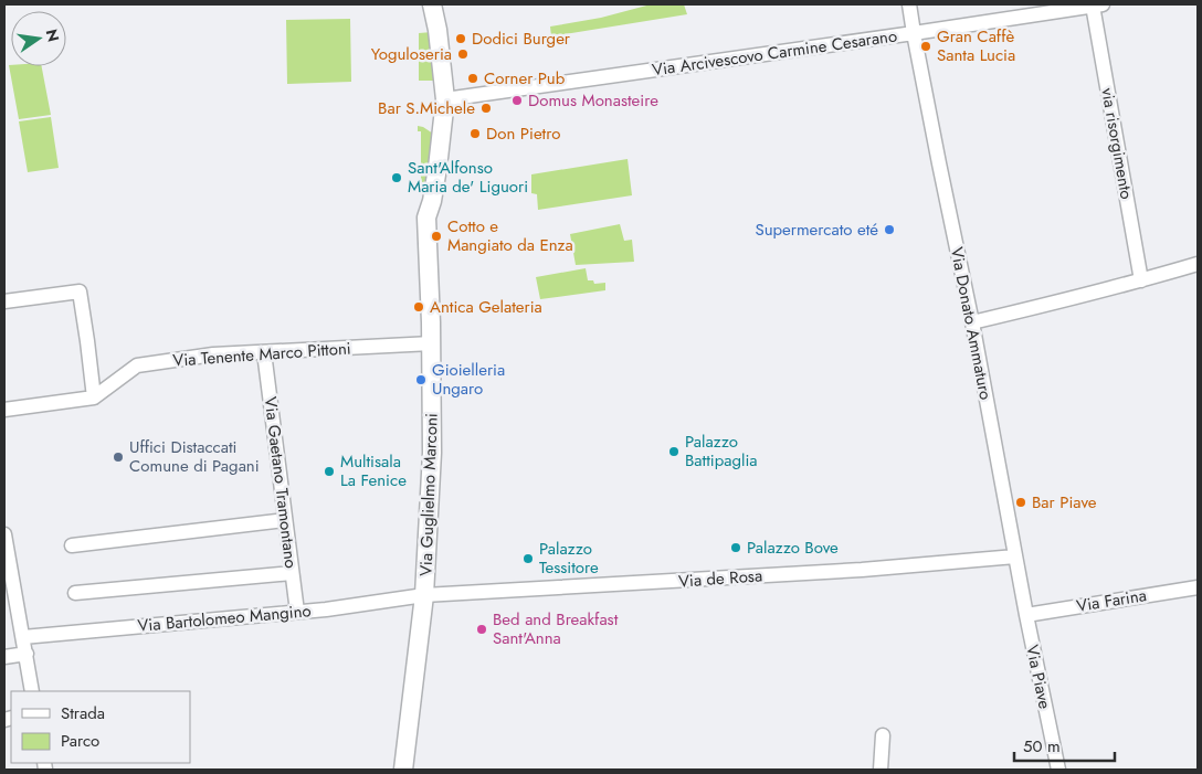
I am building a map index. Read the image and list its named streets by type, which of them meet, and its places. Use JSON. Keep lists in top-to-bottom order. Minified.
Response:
{"streets":{"street":["Via Arcivescovo Carmine Cesarano","via risorgimento","Via Donato Ammaturo","Via Tenente Marco Pittoni","Via Gaetano Tramontano","Via Guglielmo Marconi","Via de Rosa","Via Farina","Via Bartolomeo Mangino","Via Piave"]},"crossings":[["Via Arcivescovo Carmine Cesarano","via risorgimento"],["Via Arcivescovo Carmine Cesarano","Via Donato Ammaturo"],["Via Arcivescovo Carmine Cesarano","Via Guglielmo Marconi"],["Via Donato Ammaturo","Via de Rosa"],["Via Donato Ammaturo","Via Farina"],["Via Donato Ammaturo","Via Piave"],["Via Tenente Marco Pittoni","Via Gaetano Tramontano"],["Via Tenente Marco Pittoni","Via Guglielmo Marconi"],["Via Gaetano Tramontano","Via Bartolomeo Mangino"],["Via Guglielmo Marconi","Via de Rosa"],["Via Guglielmo Marconi","Via Bartolomeo Mangino"],["Via de Rosa","Via Bartolomeo Mangino"],["Via Farina","Via Piave"]],"places":["Dodici Burger","Gran Caffè Santa Lucia","Yoguloseria","Corner Pub","Domus Monasteire","Bar S.Michele","Don Pietro","Sant'Alfonso Maria de' Liguori","Supermercato eté","Cotto e Mangiato da Enza","Antica Gelateria","Gioielleria Ungaro","Palazzo Battipaglia","Uffici Distaccati Comune di Pagani","Multisala La Fenice","Bar Piave","Palazzo Bove","Palazzo Tessitore","Bed and Breakfast Sant'Anna"],"legend":["Strada","Parco"],"scale_bar":"50 m","north":"right"}
